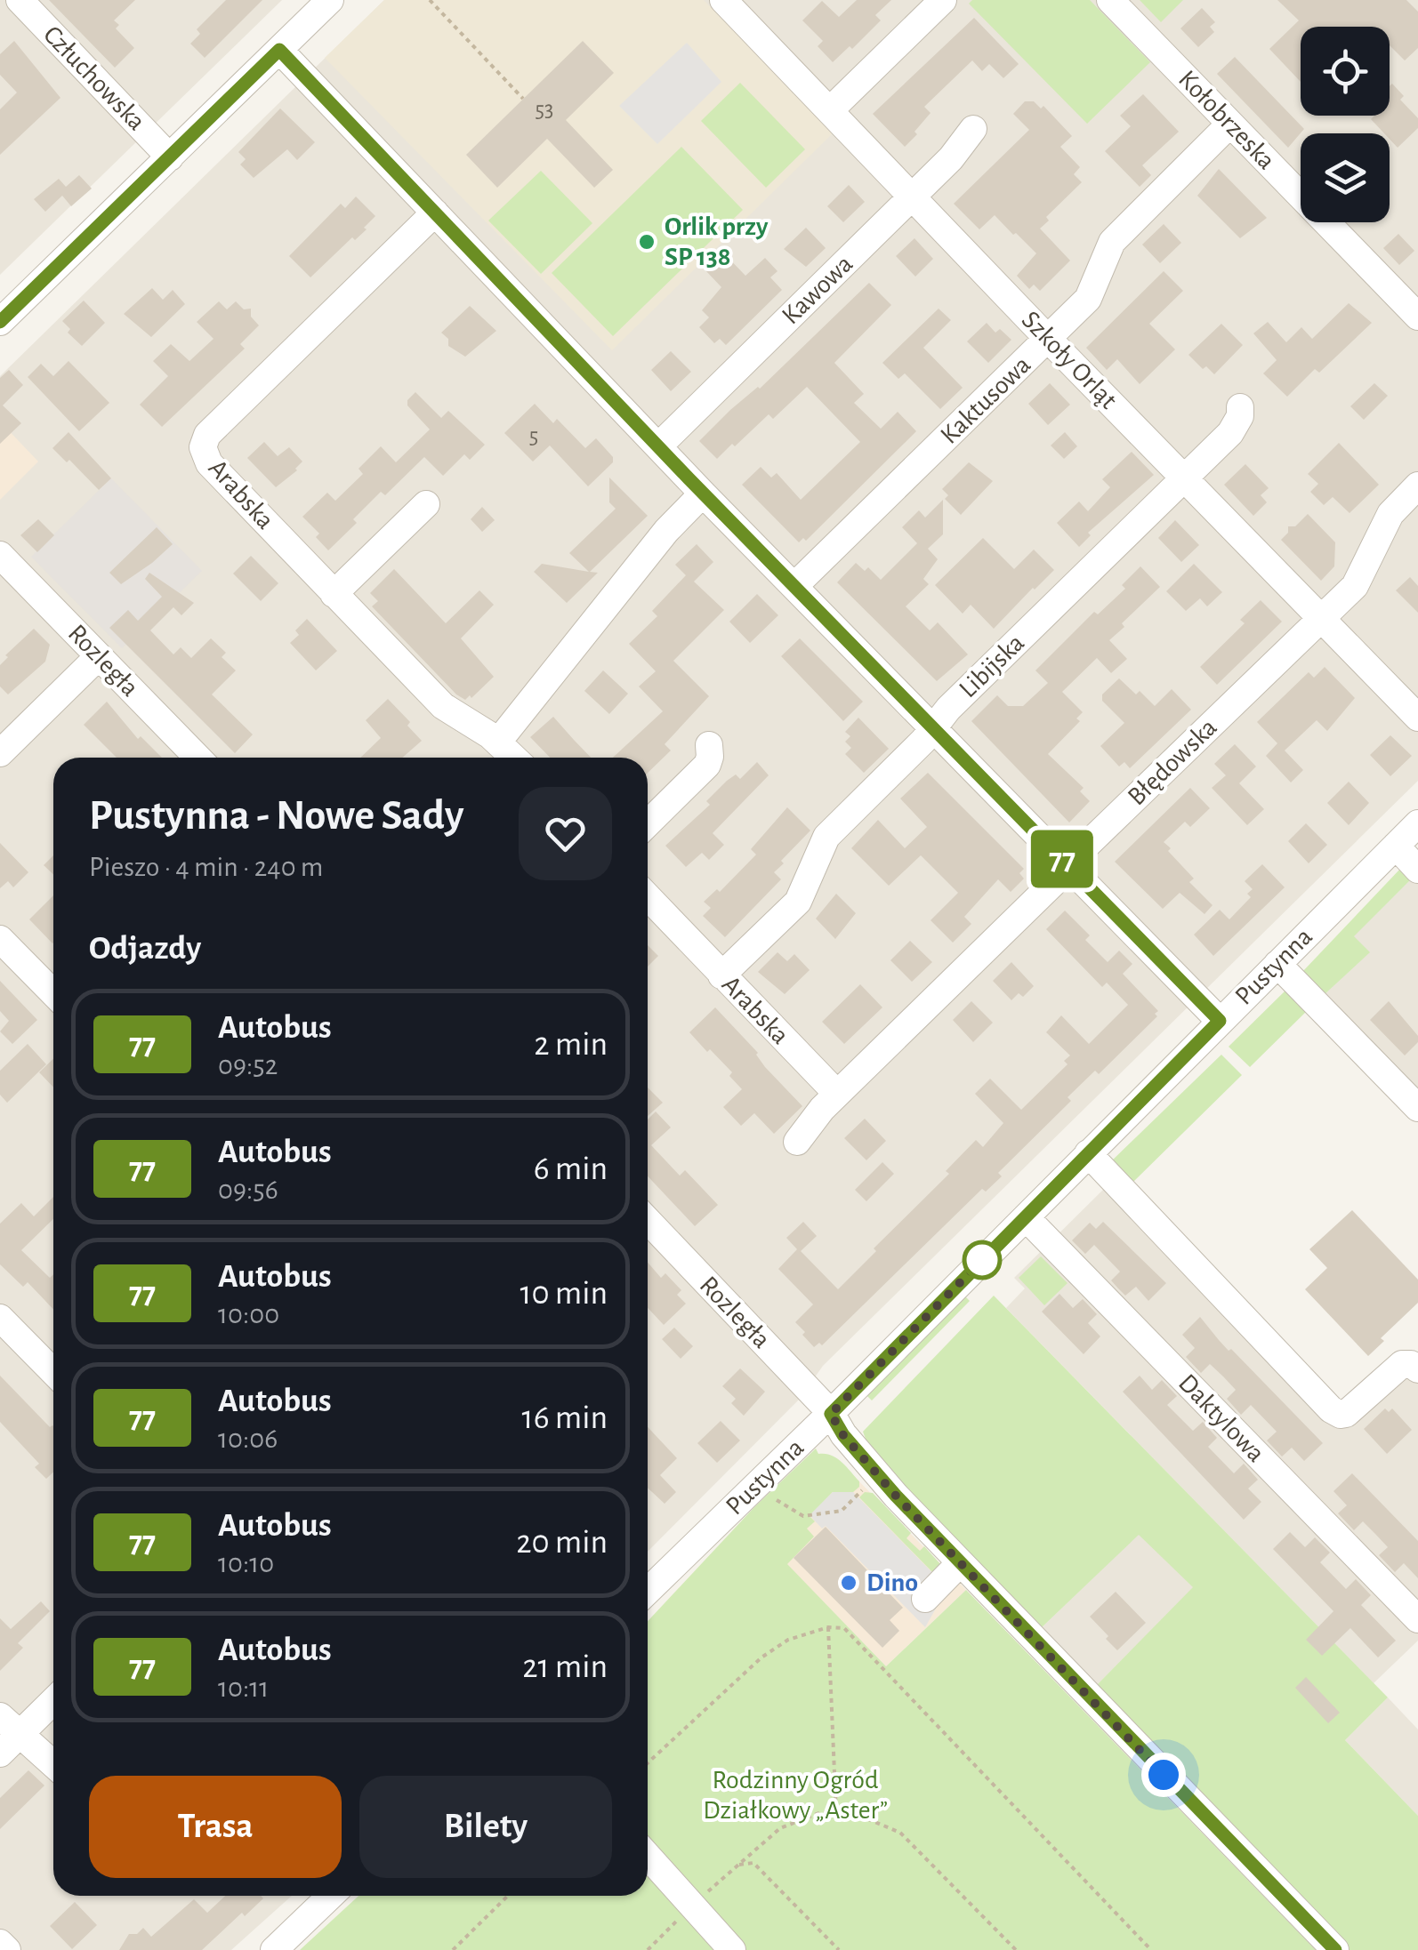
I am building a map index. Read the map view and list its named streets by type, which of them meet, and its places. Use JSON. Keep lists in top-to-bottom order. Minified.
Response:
{"streets":{"street":["Człuchowska","Kołobrzeska","Kawowa","Szkoły Orląt","Kaktusowa","Arabska","Rozległa","Libijska","Błędowska","Pustynna","Daktylowa"]},"crossings":[["Kołobrzeska","Kaktusowa"],["Kawowa","Szkoły Orląt"],["Szkoły Orląt","Kaktusowa"],["Szkoły Orląt","Libijska"],["Szkoły Orląt","Błędowska"],["Arabska","Libijska"],["Arabska","Błędowska"],["Rozległa","Pustynna"],["Pustynna","Daktylowa"]],"parks":["Rodzinny Ogród Działkowy „Aster”"],"places":["Orlik przy SP 138","Dino"],"lines":["bus line 77"],"house_numbers":["53","5"],"page":{"on_map":"77","heading":[["Pustynna - Nowe Sady","Pieszo · 4 min · 240 m"],"Odjazdy"],"list":[{"mark":"77","name":"Autobus","note":"09:52","value":"2 min"},{"mark":"77","name":"Autobus","note":"09:56","value":"6 min"},{"mark":"77","name":"Autobus","note":"10:00","value":"10 min"},{"mark":"77","name":"Autobus","note":"10:06","value":"16 min"},{"mark":"77","name":"Autobus","note":"10:10","value":"20 min"},{"mark":"77","name":"Autobus","note":"10:11","value":"21 min"}],"buttons":["Trasa","Bilety"]}}
